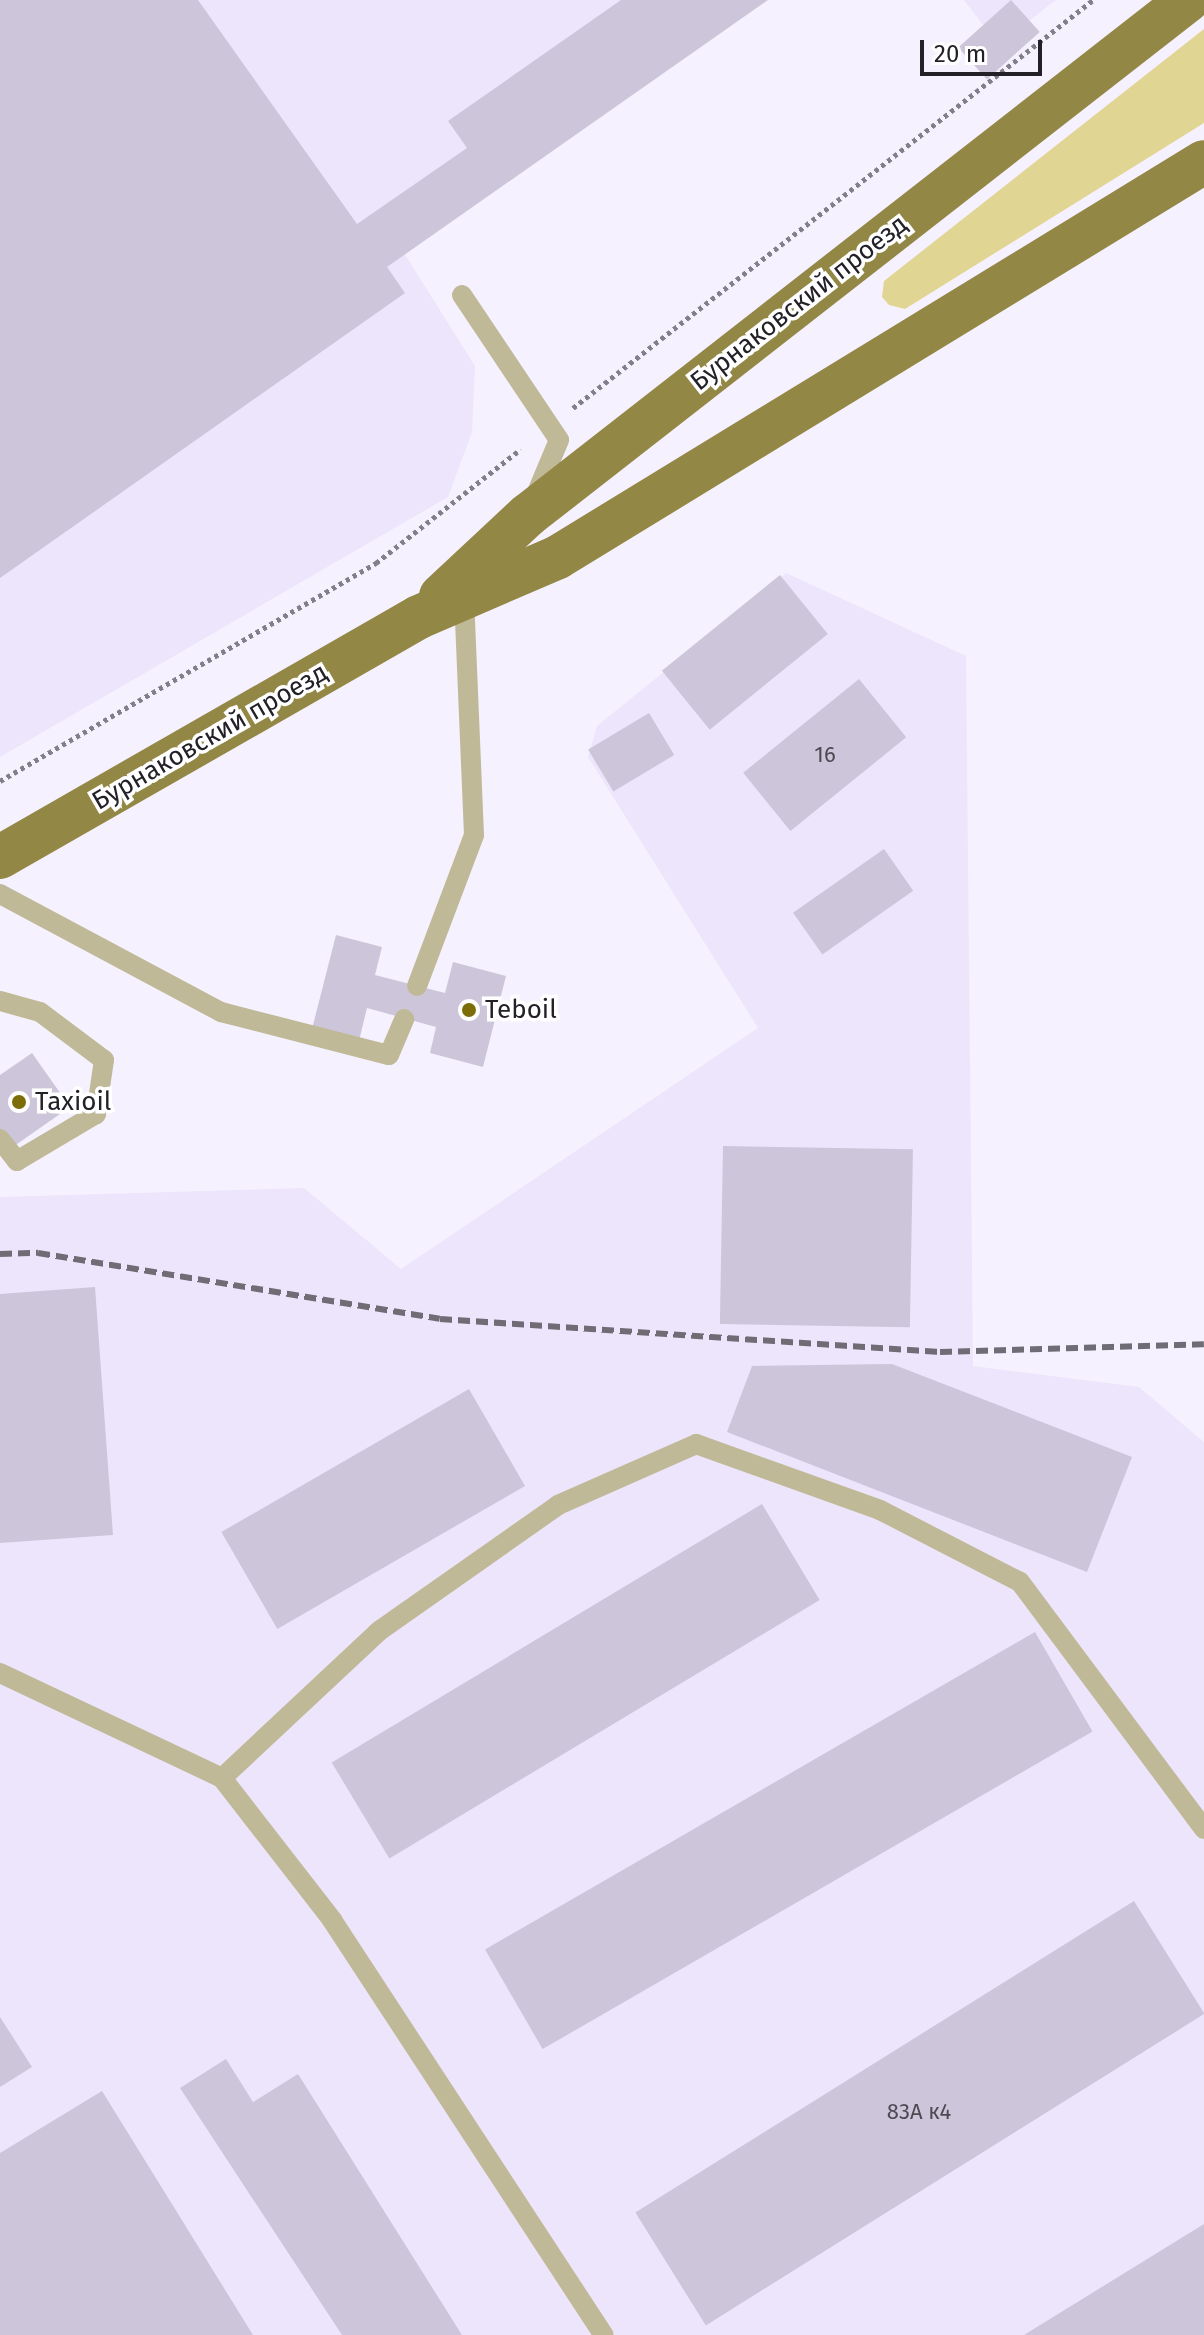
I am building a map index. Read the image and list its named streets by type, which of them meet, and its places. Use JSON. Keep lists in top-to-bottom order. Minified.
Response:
{"streets":{"main road":["Бурнаковский проезд"]},"places":["Teboil","Taxioil"],"house_numbers":["16","83А к4"],"scale_bar":"20 m"}
